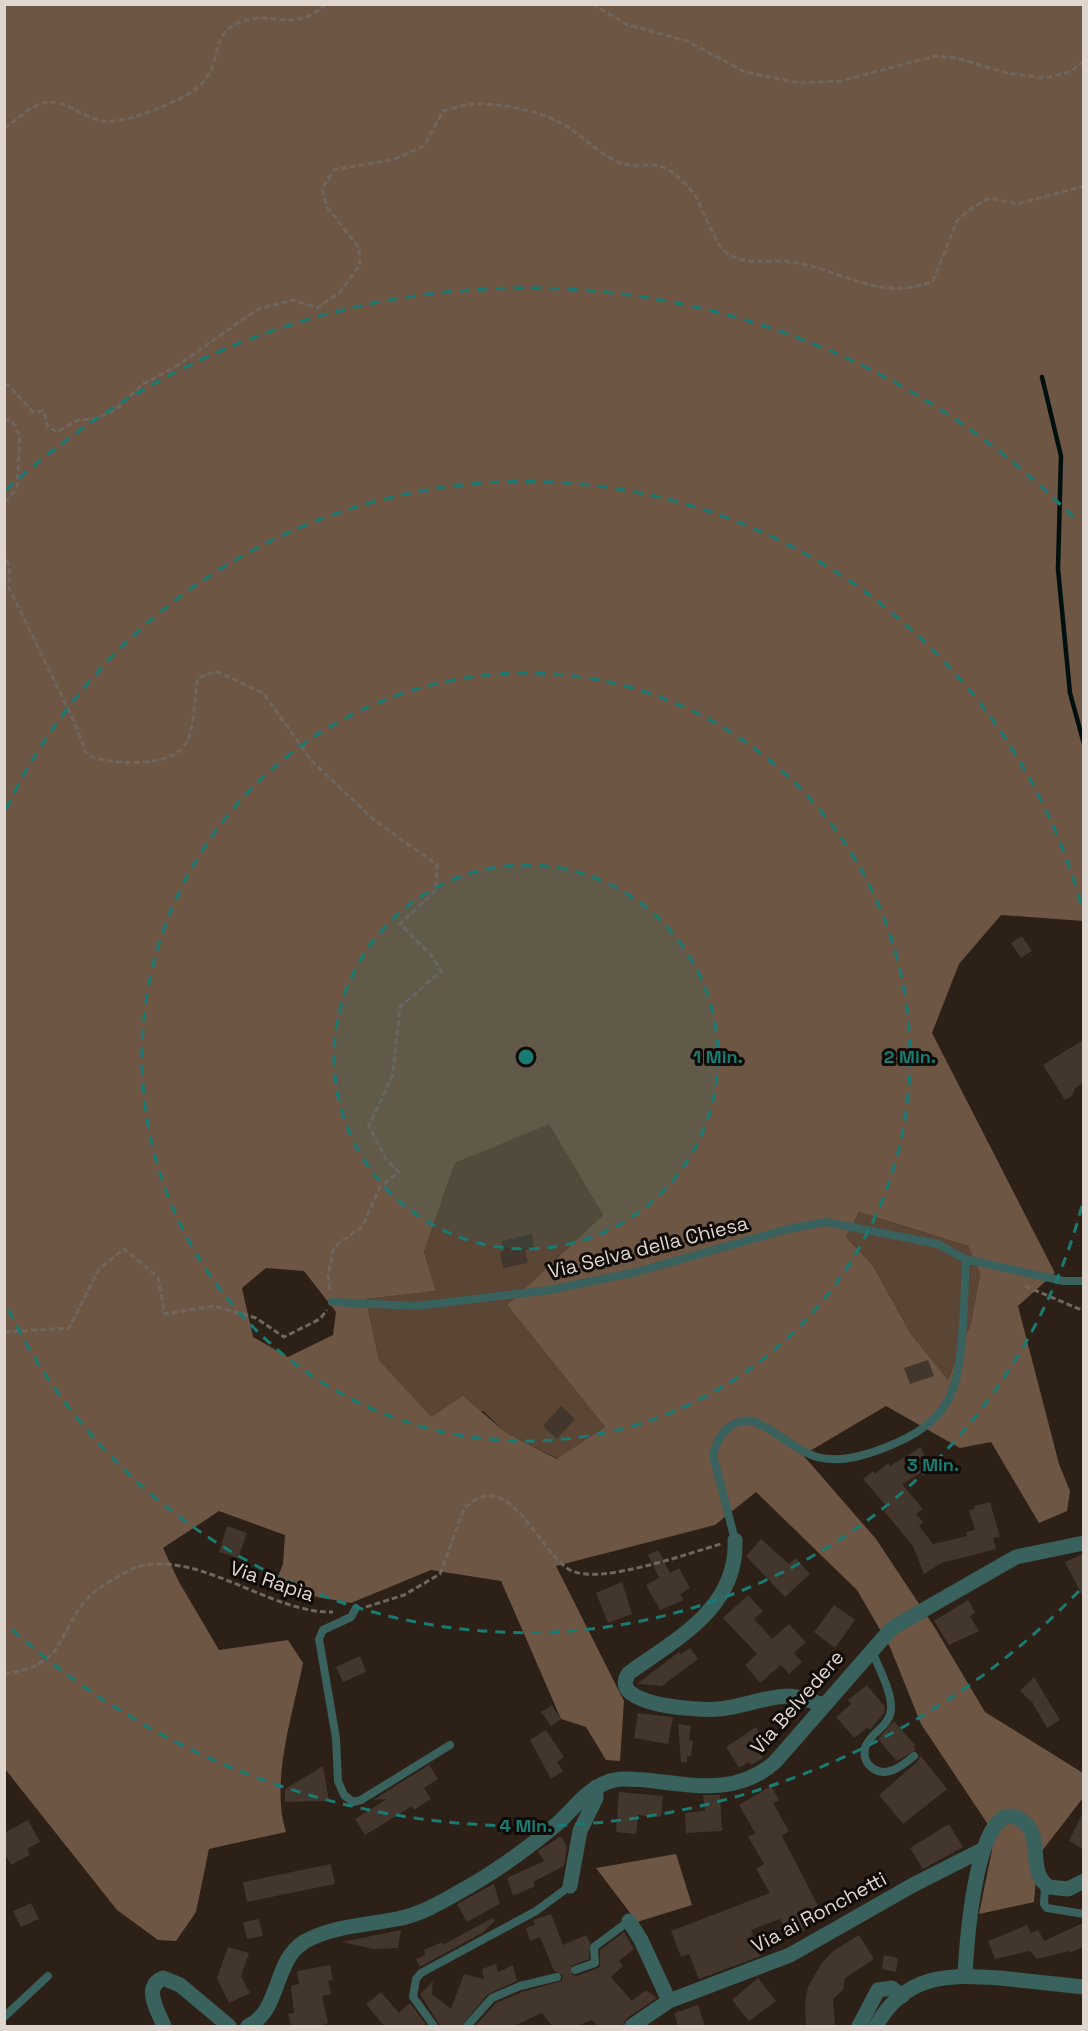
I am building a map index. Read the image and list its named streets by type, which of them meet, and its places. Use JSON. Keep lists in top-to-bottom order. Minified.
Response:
{"streets":{"street":["Via Belvedere","Via ai Ronchetti"],"lane":["Via Selva della Chiesa"],"path":["Via Rapìa"]},"rings":["1 Min.","2 Min.","3 Min.","4 Min."]}
